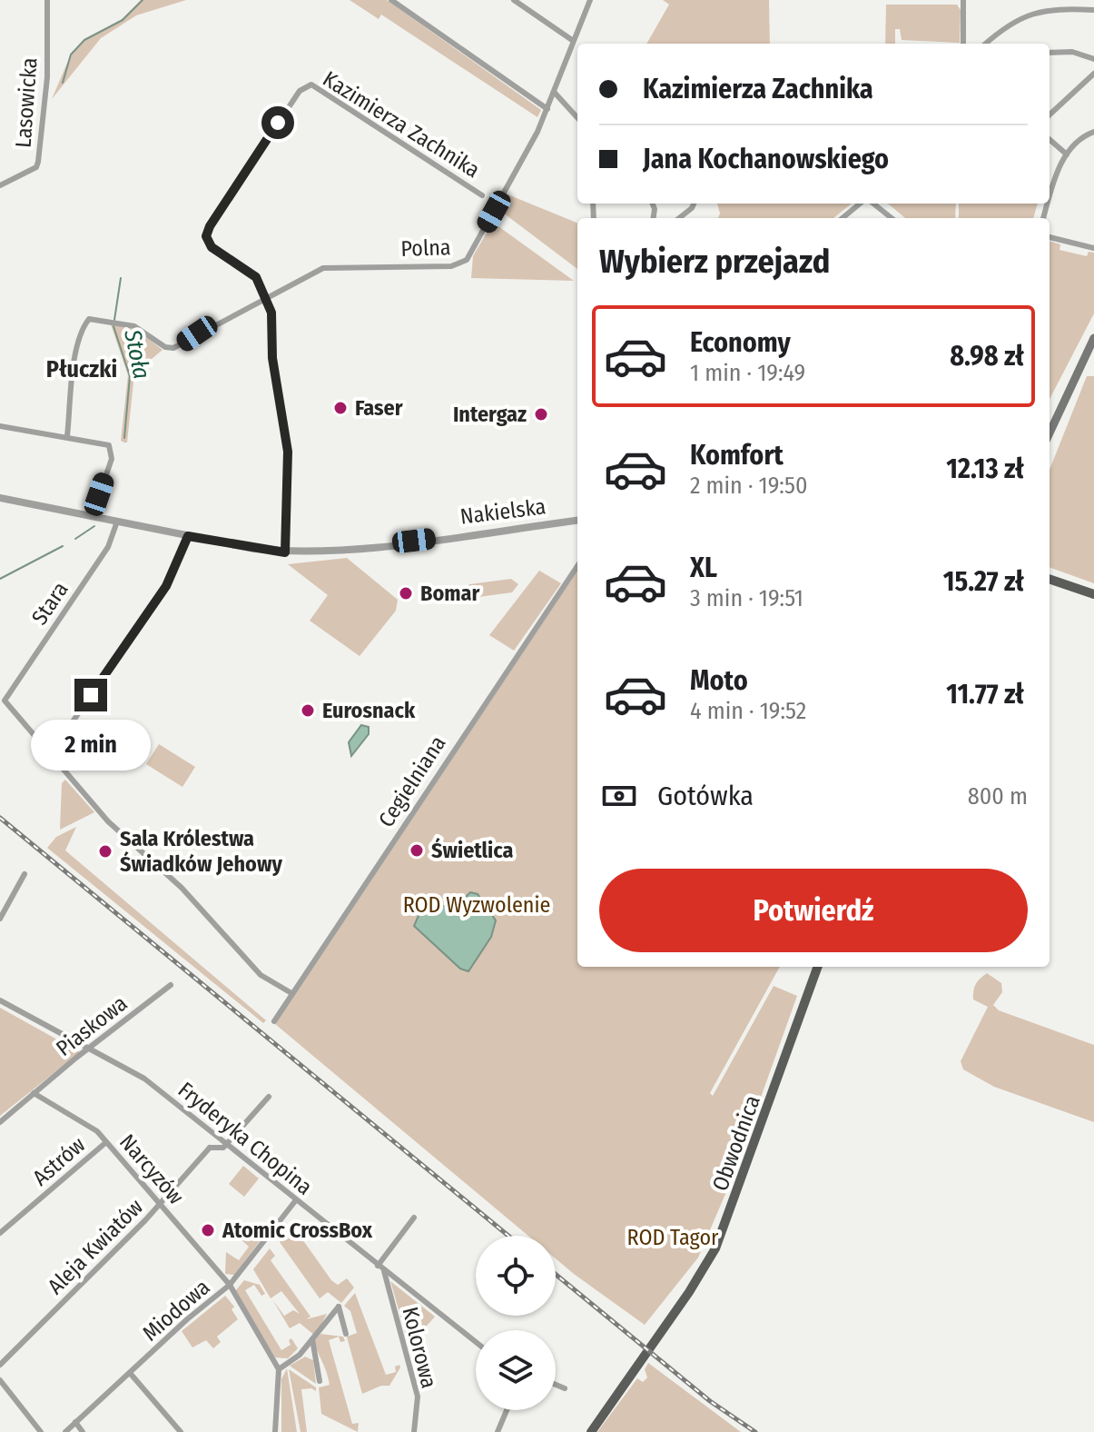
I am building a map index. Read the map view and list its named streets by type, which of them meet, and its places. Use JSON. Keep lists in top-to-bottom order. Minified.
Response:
{"streets":{"main road":["Obwodnica"],"street":["Lasowicka","Kazimierza Zachnika","Polna","Nakielska","Stara","Cegielniana","Piaskowa","Fryderyka Chopina","Astrów","Narcyzów","Aleja Kwiatów","Miodowa","Kolorowa"]},"crossings":[["Kazimierza Zachnika","Polna"],["Kazimierza Zachnika","Nakielska"],["Nakielska","Stara"],["Piaskowa","Fryderyka Chopina"],["Piaskowa","Narcyzów"],["Fryderyka Chopina","Miodowa"],["Fryderyka Chopina","Kolorowa"],["Astrów","Narcyzów"],["Narcyzów","Aleja Kwiatów"],["Narcyzów","Miodowa"]],"districts":["Płuczki"],"water":["Stoła"],"parks":["ROD Wyzwolenie","ROD Tagor"],"places":["Faser","Intergaz","Bomar","Eurosnack","Świetlica","Sala Królestwa Świadków Jehowy","Atomic CrossBox"],"page":{"banner":["Kazimierza Zachnika","Jana Kochanowskiego"],"heading":"Wybierz przejazd","list":[{"name":"Economy","note":"1 min · 19:49","value":"8.98 zł"},{"name":"Komfort","note":"2 min · 19:50","value":"12.13 zł"},{"name":"XL","note":"3 min · 19:51","value":"15.27 zł"},{"name":"Moto","note":"4 min · 19:52","value":"11.77 zł"}],"bubble":"2 min","pay":["Gotówka","800 m"],"buttons":"Potwierdź"}}
